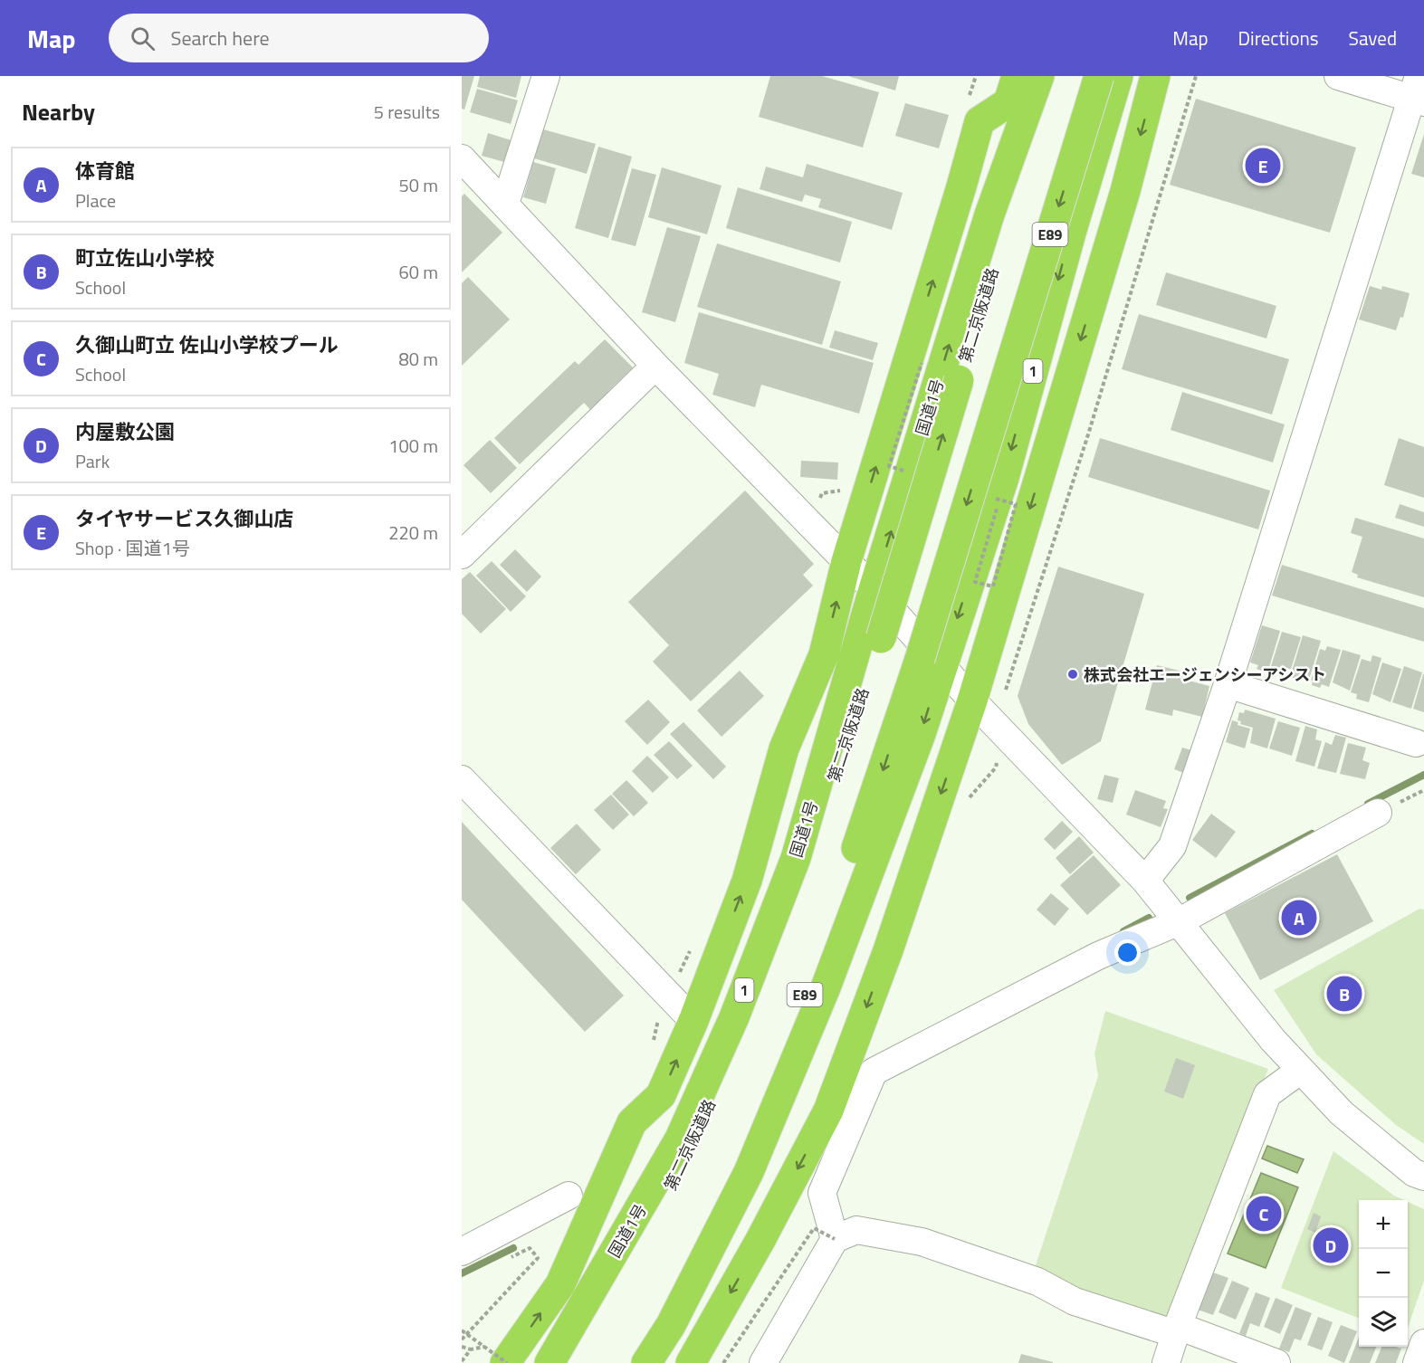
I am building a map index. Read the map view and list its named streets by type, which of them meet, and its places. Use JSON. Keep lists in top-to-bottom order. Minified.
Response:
{"streets":{"highway":["E89","第二京阪道路","1","国道1号"]},"places":["株式会社エージェンシーアシスト"],"page":{"header":"Map","search":"Search here","nav":["Map","Directions","Saved"],"heading":["Nearby","5 results"],"pins":["E","A","B","C","D"],"list":[{"mark":"A","name":"体育館","note":"Place","value":"50 m"},{"mark":"B","name":"町立佐山小学校","note":"School","value":"60 m"},{"mark":"C","name":"久御山町立 佐山小学校プール","note":"School","value":"80 m"},{"mark":"D","name":"内屋敷公園","note":"Park","value":"100 m"},{"mark":"E","name":"タイヤサービス久御山店","note":"Shop · 国道1号","value":"220 m"}],"map_buttons":["+","−"]}}
